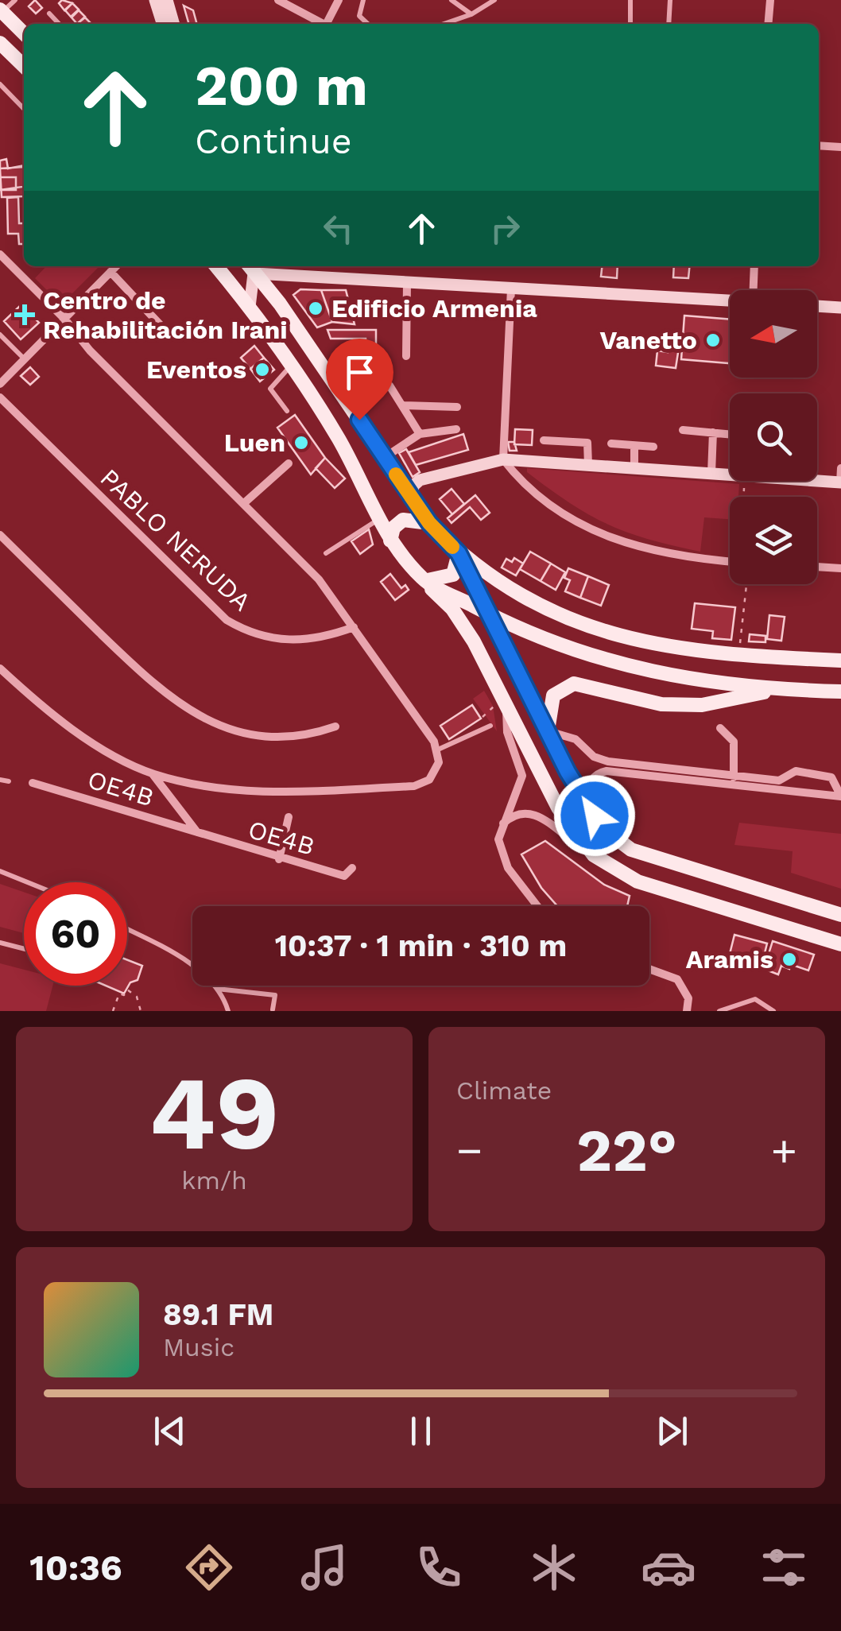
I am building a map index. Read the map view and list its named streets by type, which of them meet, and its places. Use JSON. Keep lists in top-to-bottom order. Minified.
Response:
{"streets":{"street":["PABLO NERUDA","OE4B"]},"places":{"other":["Edificio Armenia","Vanetto","Eventos","Luen","Aramis"],"health":["Centro de Rehabilitación Irani"]},"north":"left","page":{"turn":["200 m","Continue"],"limit":"60","trip":"10:37 · 1 min · 310 m","tile":[["49","km/h"],"Climate"],"heat":["−","22°","+"],"song":["89.1 FM","Music"],"tabs":"10:36"}}
